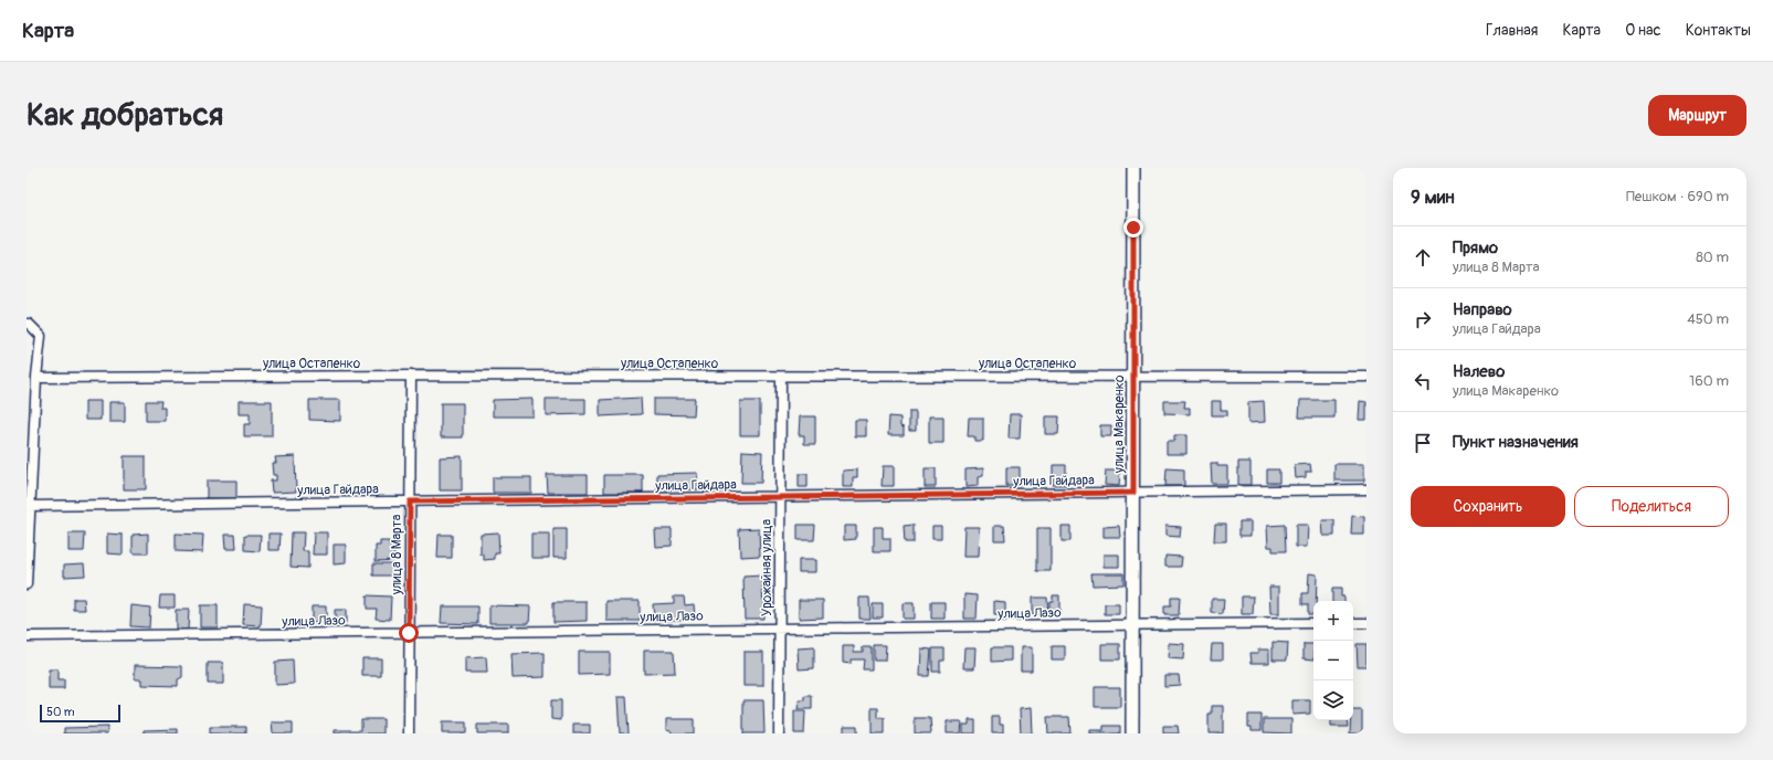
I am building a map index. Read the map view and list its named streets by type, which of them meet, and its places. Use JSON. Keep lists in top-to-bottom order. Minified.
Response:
{"streets":{"street":["улица Остапенко","улица Макаренко","улица Гайдара","улица 8 Марта","Урожайная улица","улица Лазо"]},"crossings":[["улица Остапенко","улица Макаренко"],["улица Остапенко","улица 8 Марта"],["улица Остапенко","Урожайная улица"],["улица Макаренко","улица Гайдара"],["улица Макаренко","улица Лазо"],["улица Гайдара","улица 8 Марта"],["улица Гайдара","Урожайная улица"],["улица 8 Марта","улица Лазо"],["Урожайная улица","улица Лазо"]],"scale_bar":"50 m","page":{"header":"Карта","nav":["Главная","Карта","О нас","Контакты"],"buttons":["Маршрут",["Сохранить","Поделиться"]],"title":"Как добраться","heading":["9 мин","Пешком · 690 m"],"list":[["Прямо","улица 8 Марта","80 m"],["Направо","улица Гайдара","450 m"],["Налево","улица Макаренко","160 m"],"Пункт назначения"],"map_buttons":["+","−"],"scale":"50 m"}}
